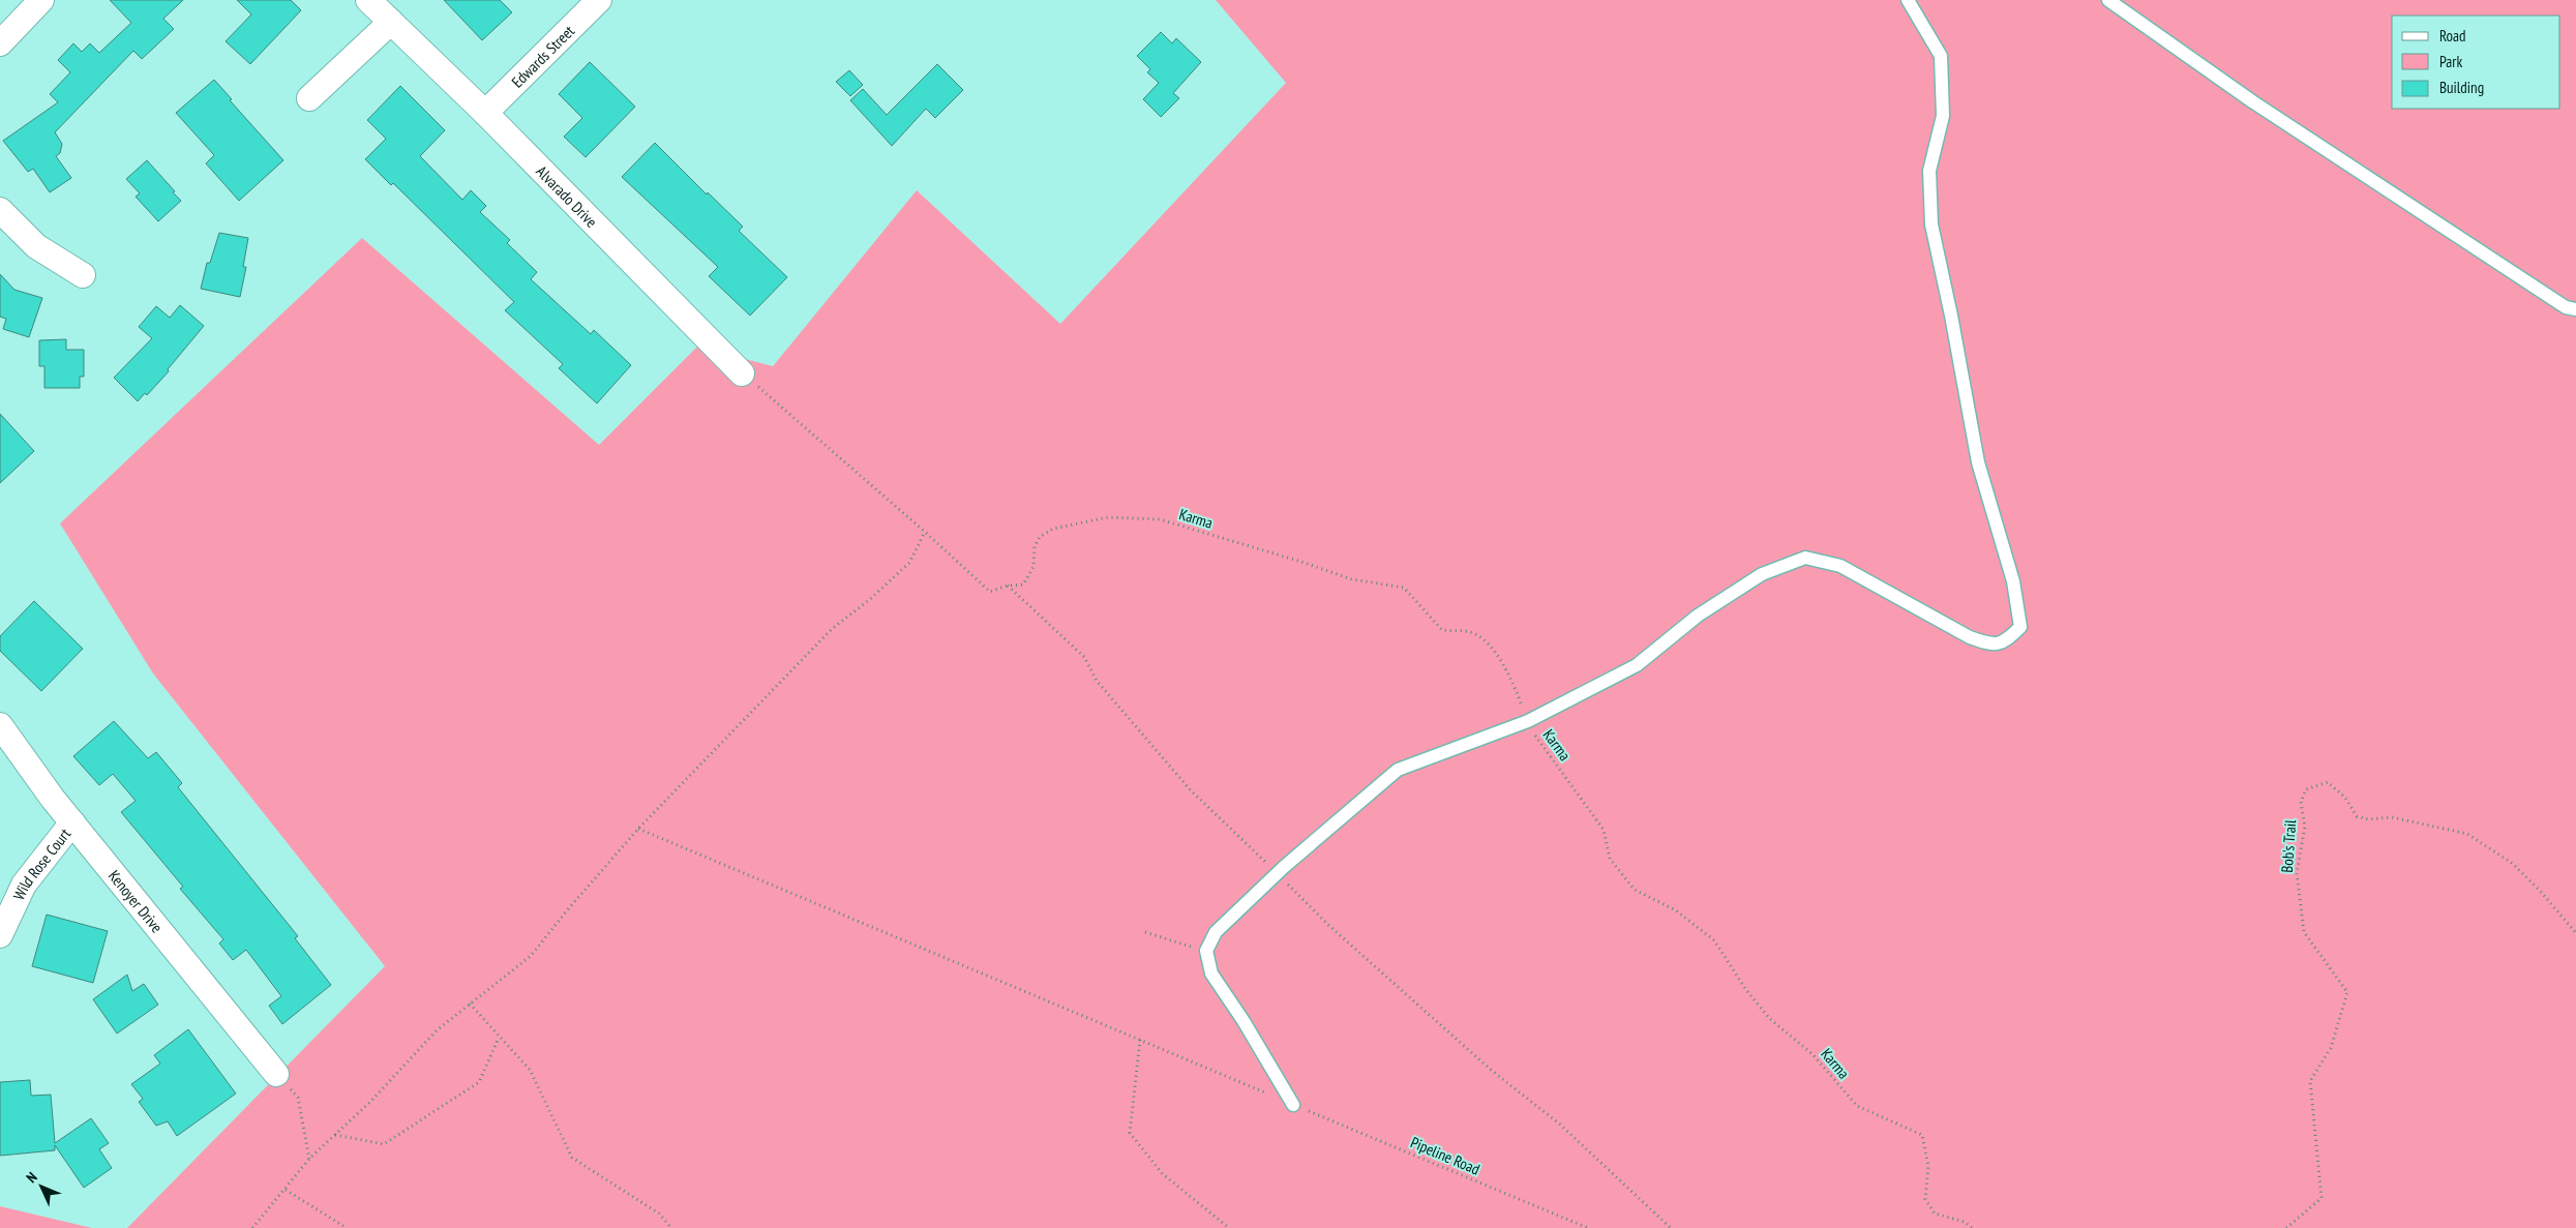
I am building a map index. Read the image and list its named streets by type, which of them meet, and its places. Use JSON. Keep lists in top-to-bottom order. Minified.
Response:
{"streets":{"street":["Edwards Street","Alvarado Drive","Wild Rose Court","Kenoyer Drive"],"path":["Karma","Bob's Trail","Pipeline Road"]},"crossings":[["Edwards Street","Alvarado Drive"],["Wild Rose Court","Kenoyer Drive"]],"legend":["Road","Park","Building"],"north":"top left"}
